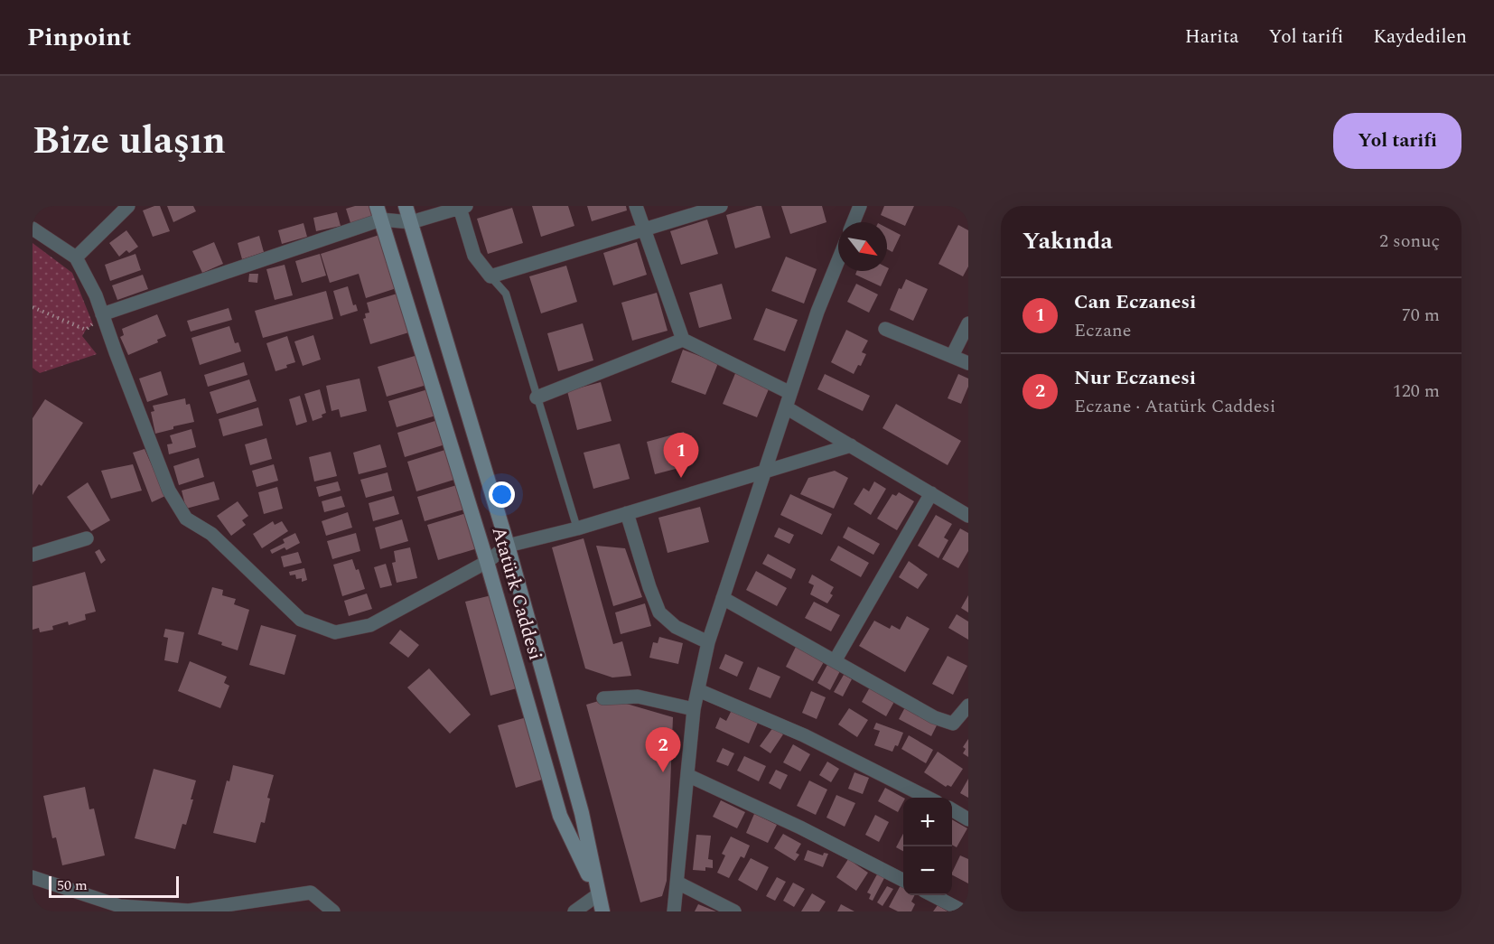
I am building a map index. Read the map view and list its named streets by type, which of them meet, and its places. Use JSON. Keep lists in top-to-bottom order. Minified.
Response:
{"streets":{"main road":["Atatürk Caddesi"]},"scale_bar":"50 m","north":"bottom right","page":{"header":"Pinpoint","nav":["Harita","Yol tarifi","Kaydedilen"],"title":"Bize ulaşın","buttons":"Yol tarifi","heading":["Yakında","2 sonuç"],"list":[{"mark":"1","name":"Can Eczanesi","note":"Eczane","value":"70 m"},{"mark":"2","name":"Nur Eczanesi","note":"Eczane · Atatürk Caddesi","value":"120 m"}],"pins":["1","2"],"map_buttons":["+","−"],"scale":"50 m"}}
